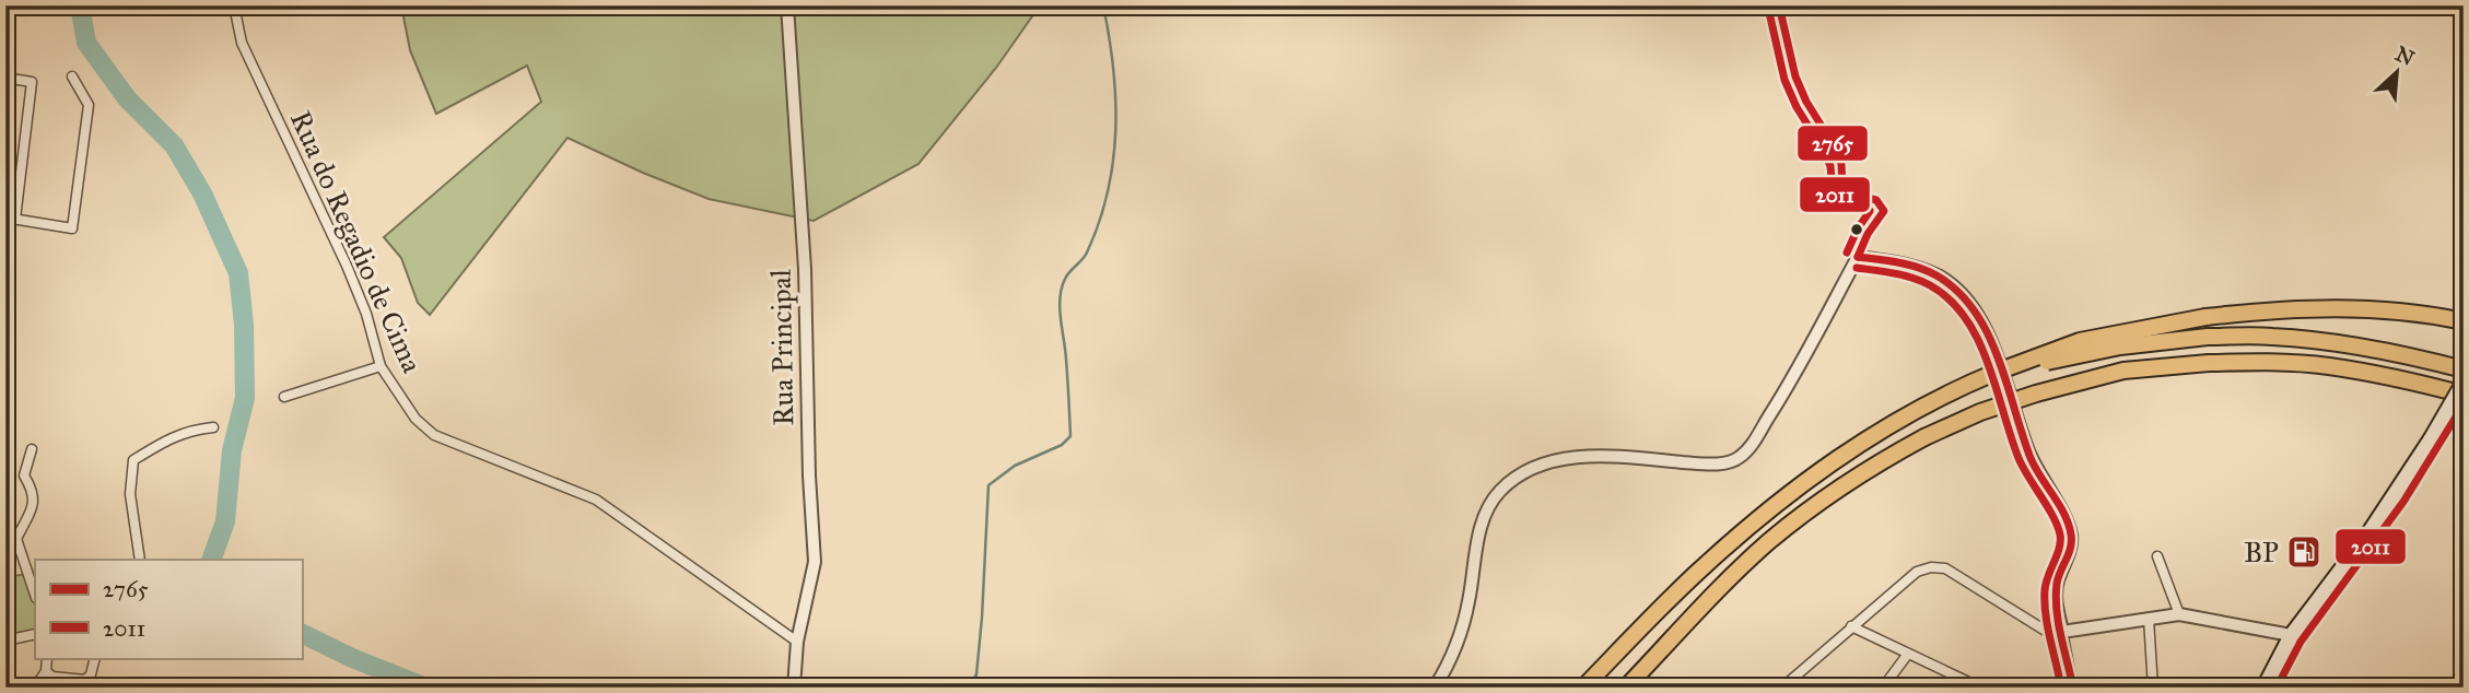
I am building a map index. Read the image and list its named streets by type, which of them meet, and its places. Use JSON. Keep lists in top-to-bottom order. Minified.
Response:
{"streets":{"street":["Rua do Regadio de Cima","Rua Principal"]},"crossings":[["Rua do Regadio de Cima","Rua Principal"]],"places":{"fuel station":["BP"]},"lines":["transit line 2765","transit line 2011"],"legend":["2765","2011"],"north":"top right"}
